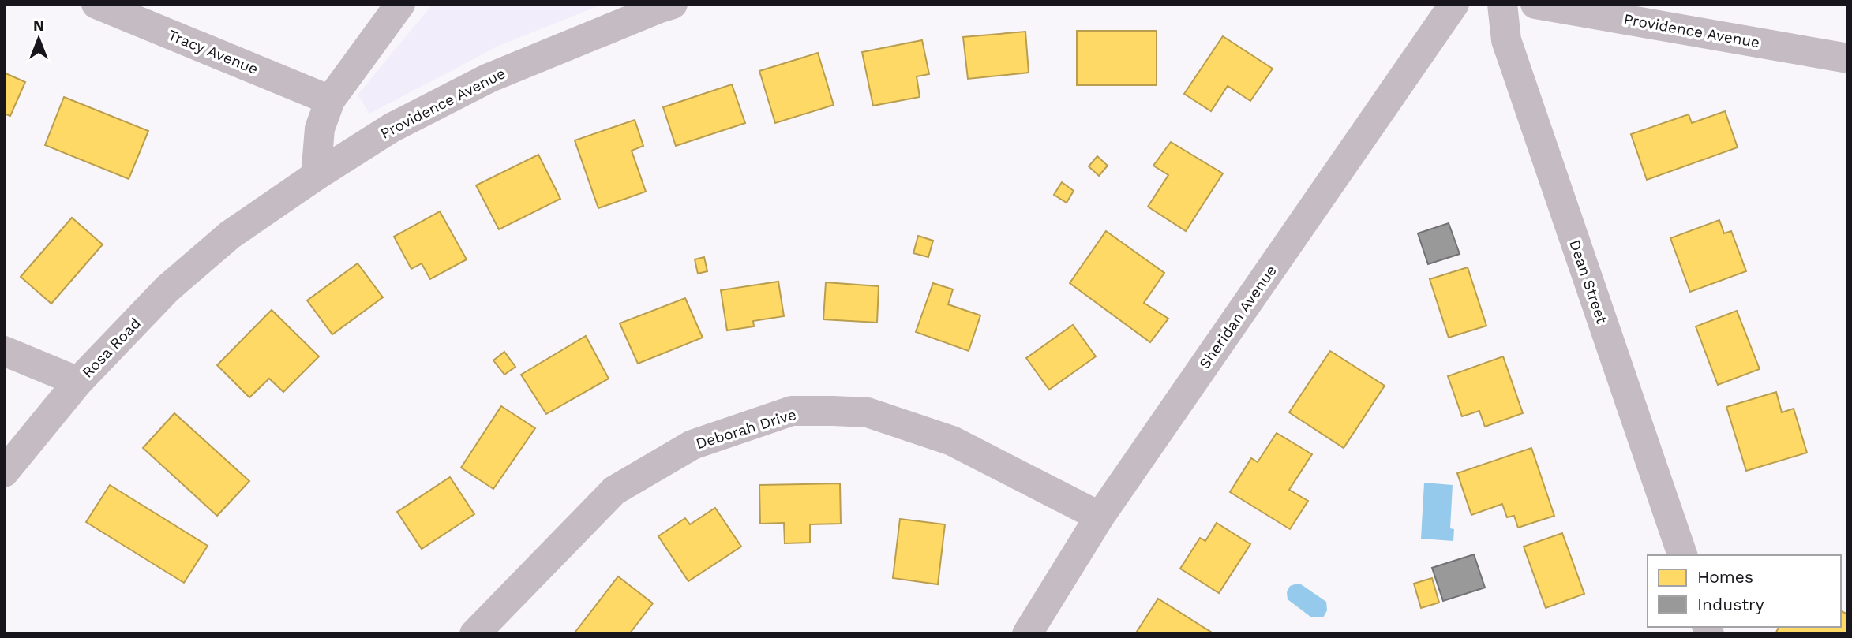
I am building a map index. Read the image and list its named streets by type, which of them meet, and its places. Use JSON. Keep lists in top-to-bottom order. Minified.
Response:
{"streets":{"street":["Providence Avenue","Tracy Avenue","Dean Street","Sheridan Avenue","Rosa Road","Deborah Drive"]},"crossings":[["Providence Avenue","Rosa Road"],["Sheridan Avenue","Deborah Drive"]],"legend":["Homes","Industry"],"north":"top"}
